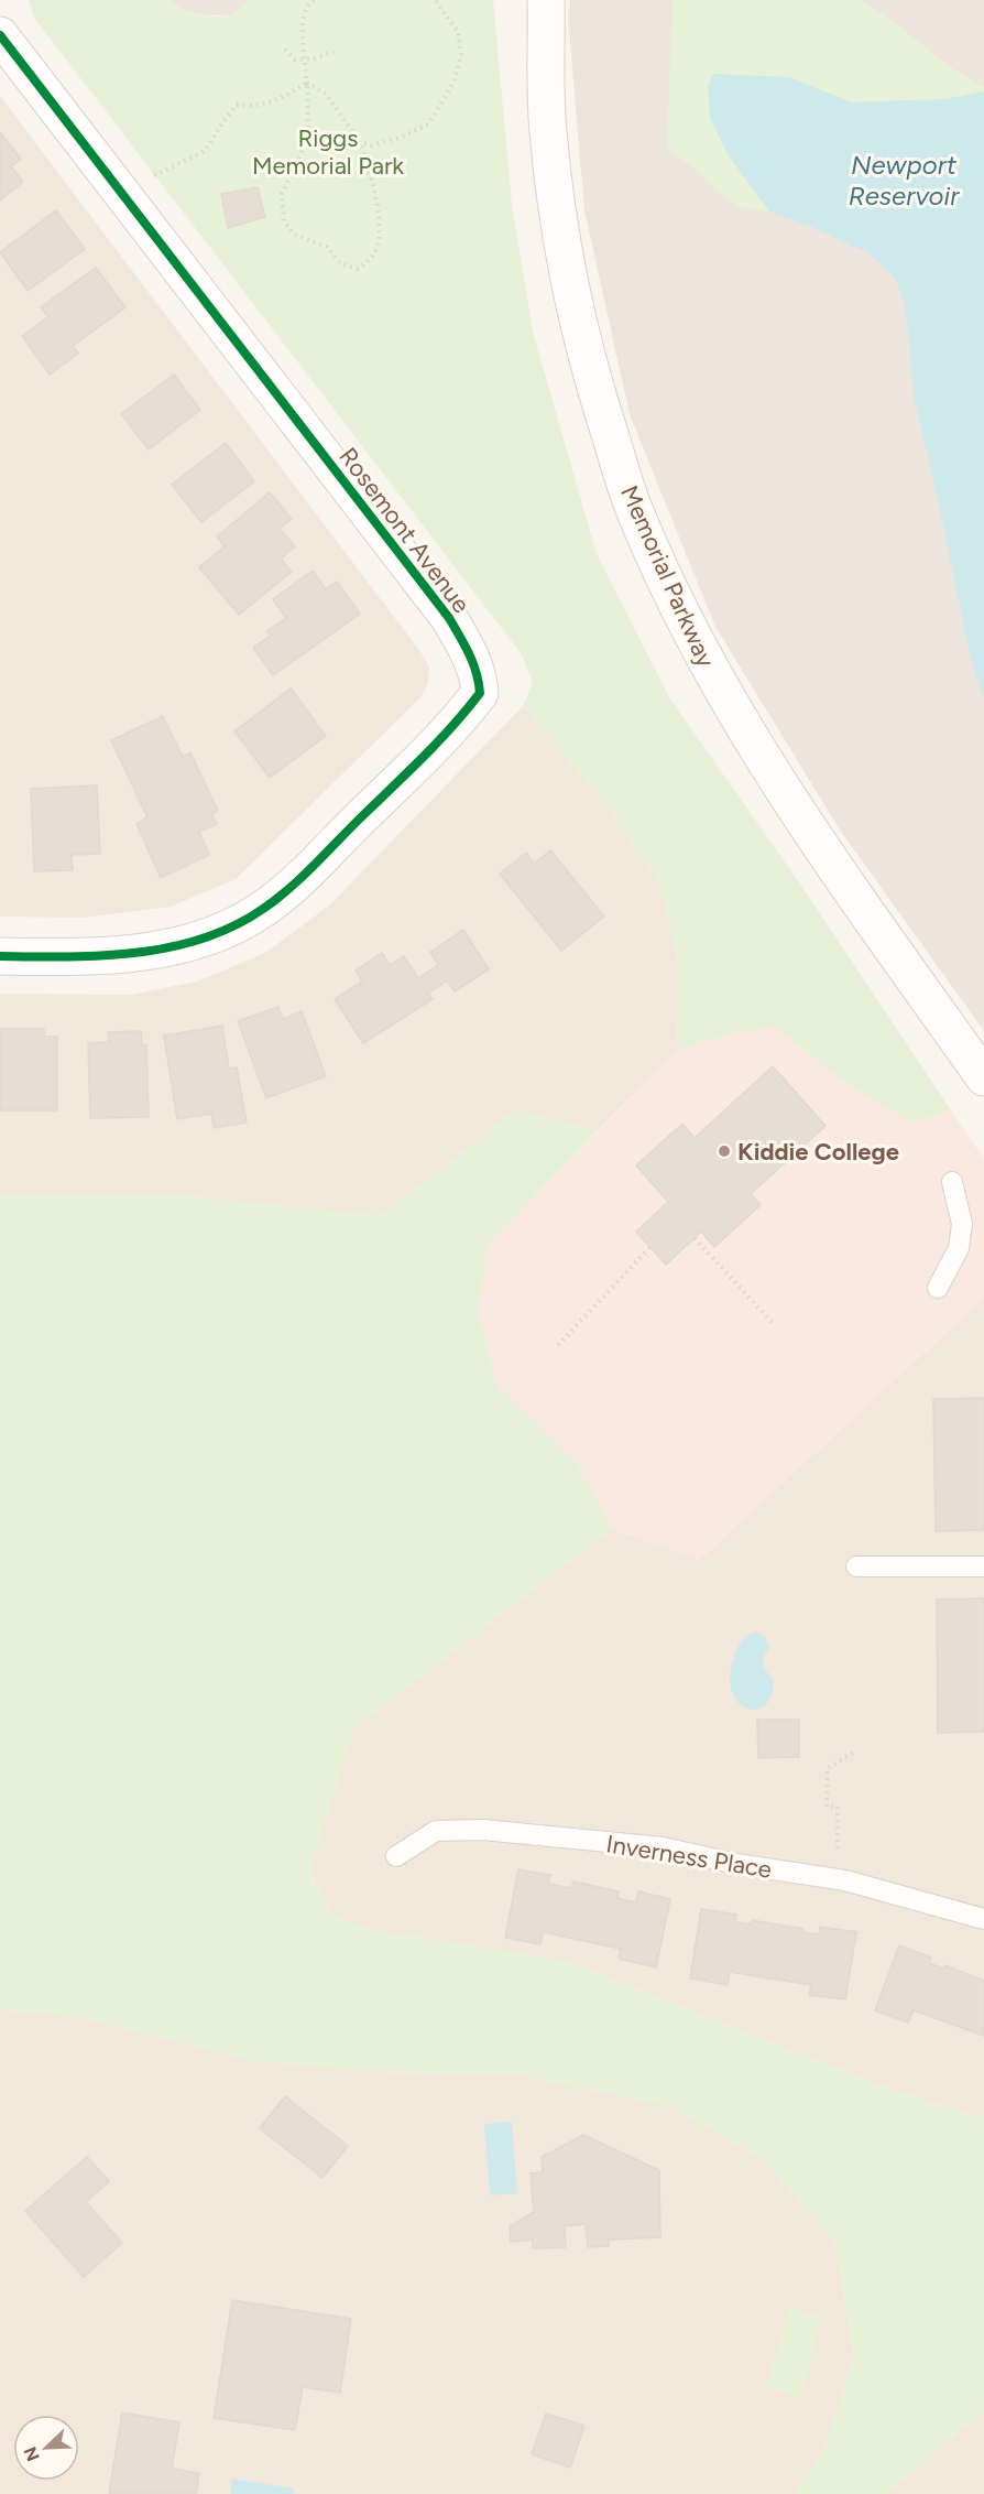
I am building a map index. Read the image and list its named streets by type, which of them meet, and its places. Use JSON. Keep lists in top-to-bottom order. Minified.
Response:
{"streets":{"street":["Rosemont Avenue","Memorial Parkway"],"lane":["Inverness Place"]},"water":["Newport Reservoir"],"parks":["Riggs Memorial Park"],"places":["Kiddie College"],"north":"bottom left"}
